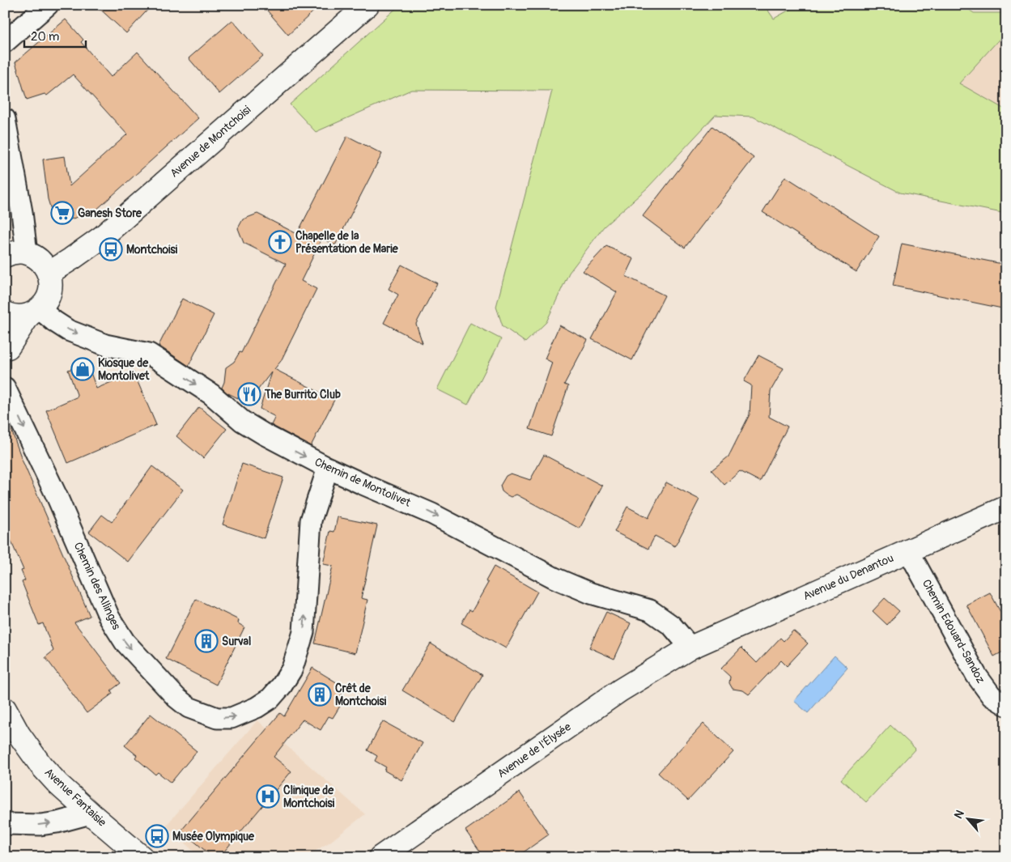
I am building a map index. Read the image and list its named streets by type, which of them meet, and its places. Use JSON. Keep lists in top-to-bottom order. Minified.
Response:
{"streets":{"street":["Avenue de Montchoisi","Chemin de Montolivet","Avenue du Denantou","Chemin des Allinges","Chemin Edouard-Sandoz","Avenue de l'Élysée","Avenue Fantaisie"]},"crossings":[["Chemin de Montolivet","Avenue du Denantou"],["Chemin de Montolivet","Chemin des Allinges"],["Chemin de Montolivet","Avenue de l'Élysée"],["Avenue du Denantou","Chemin Edouard-Sandoz"],["Avenue du Denantou","Avenue de l'Élysée"]],"one_way":["Chemin de Montolivet"],"places":{"supermarket":["Ganesh Store"],"church":["Chapelle de la Présentation de Marie"],"bus stop":["Montchoisi","Musée Olympique"],"shop":["Kiosque de Montolivet"],"restaurant":["The Burrito Club"],"building":["Surval","Crêt de Montchoisi"],"hospital":["Clinique de Montchoisi"]},"scale_bar":"20 m","north":"top left"}
